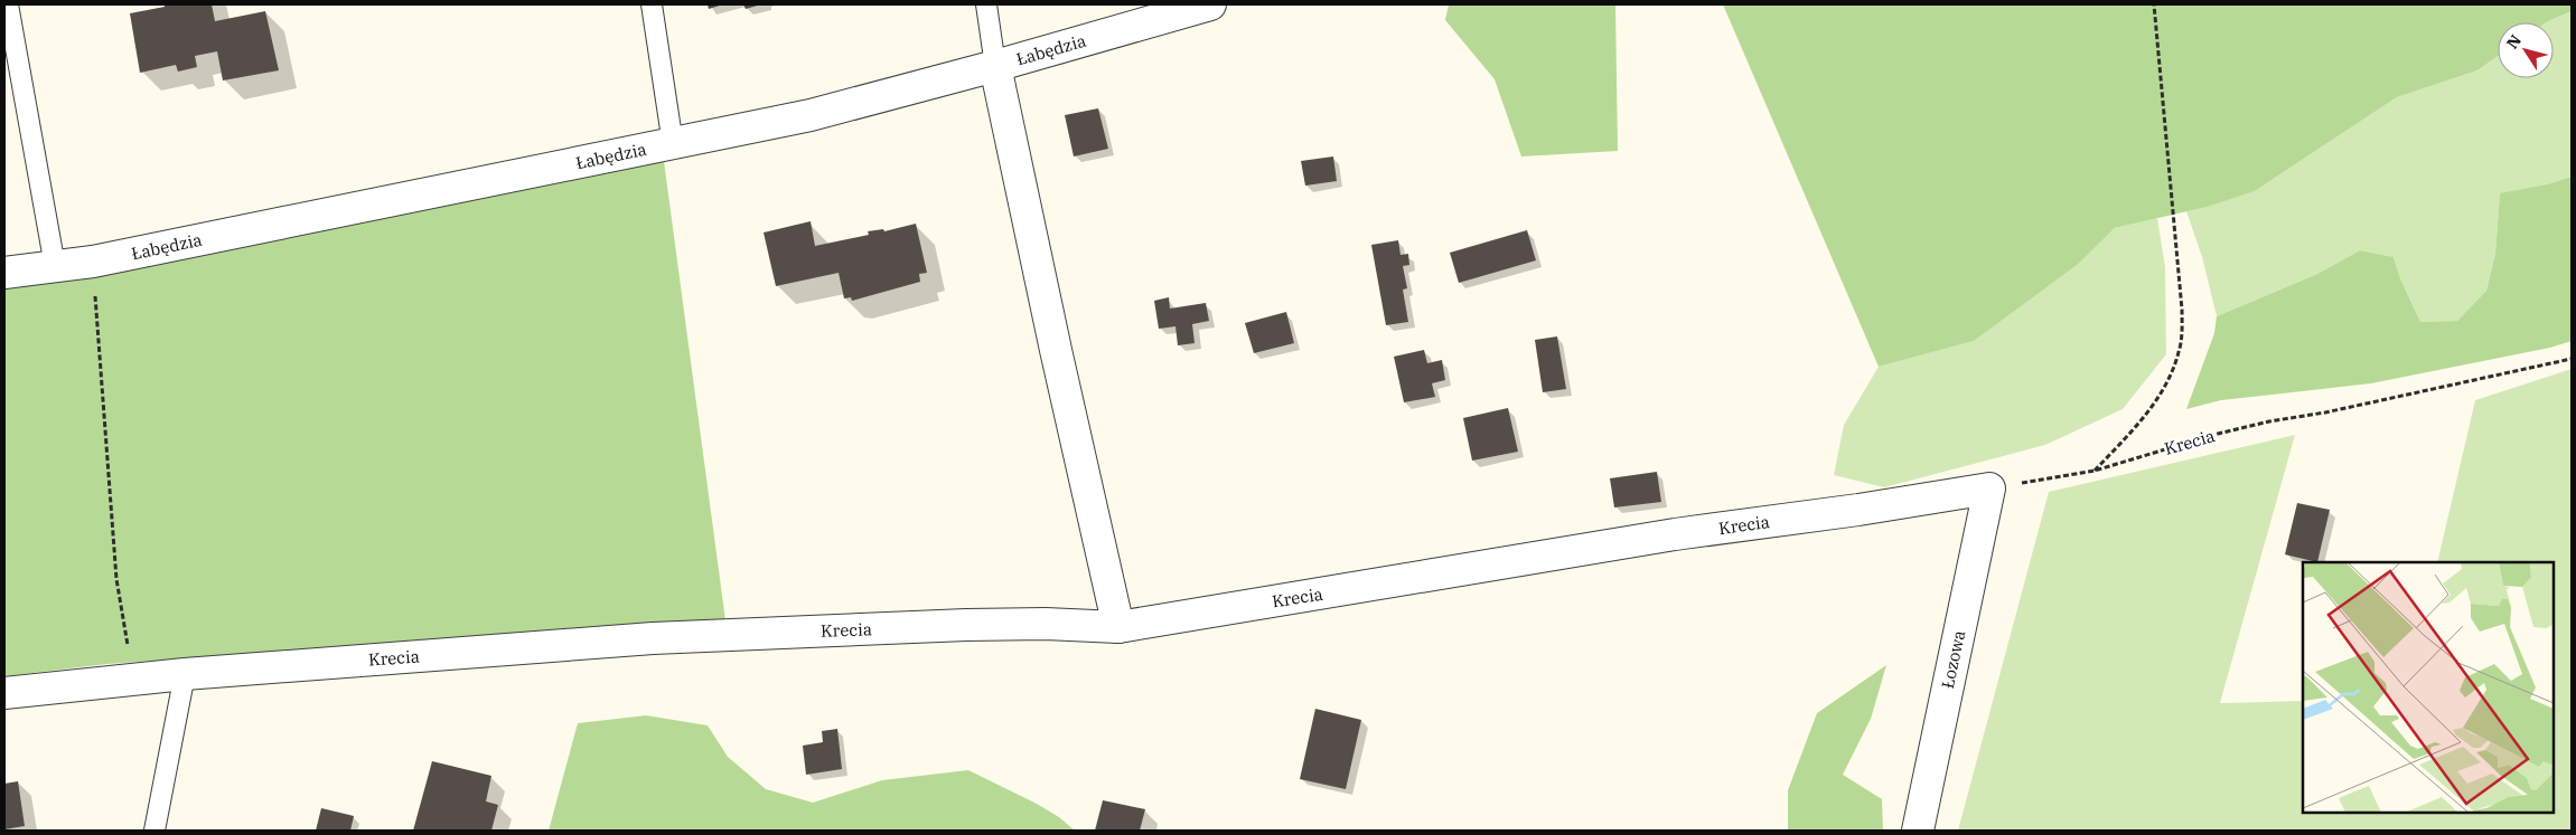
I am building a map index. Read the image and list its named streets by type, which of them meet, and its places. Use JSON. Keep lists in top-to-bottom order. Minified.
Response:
{"streets":{"street":["Łabędzia","Krecia","Łozowa"]},"crossings":[["Krecia","Łozowa"]],"north":"top left"}
